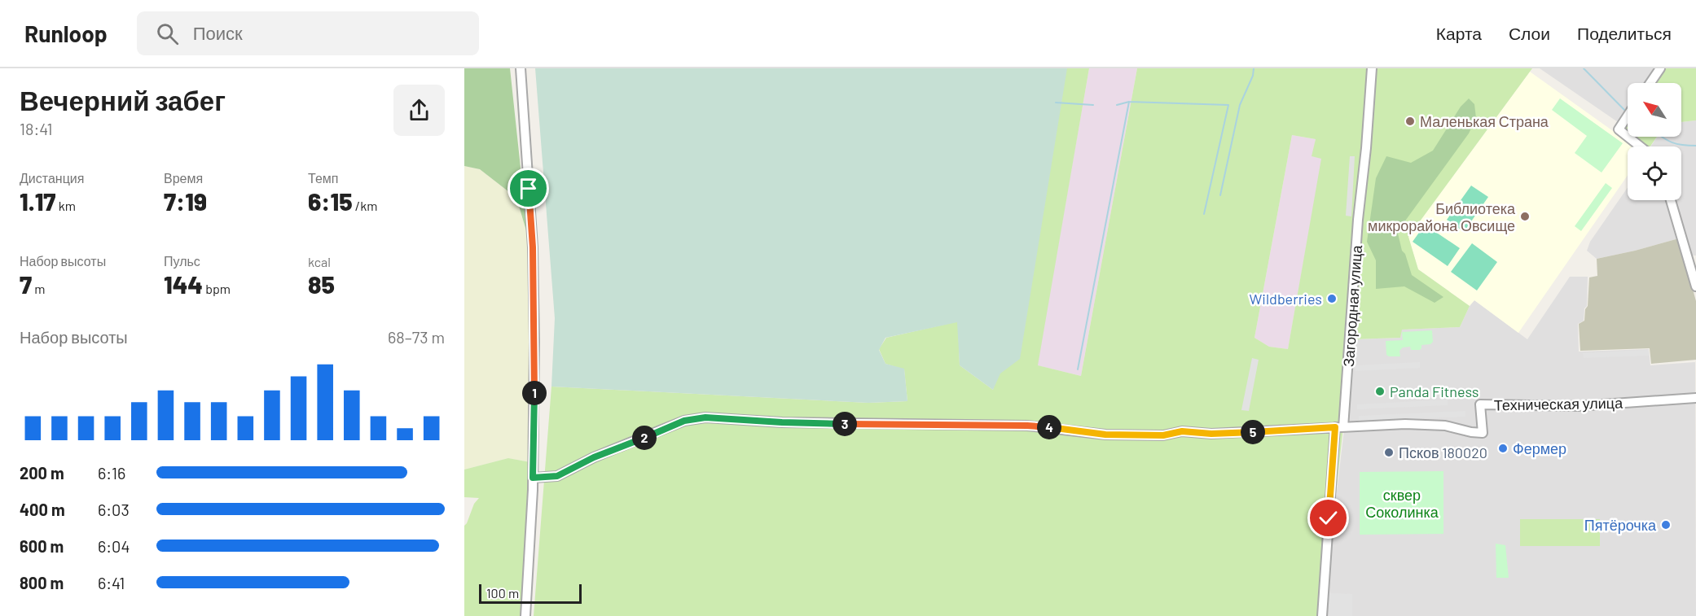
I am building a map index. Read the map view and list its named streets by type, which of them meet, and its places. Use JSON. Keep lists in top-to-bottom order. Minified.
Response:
{"streets":{"street":["Загородная улица","Техническая улица"]},"crossings":[["Загородная улица","Техническая улица"]],"parks":["сквер Соколинка"],"places":["Маленькая Страна","Библиотека микрорайона Овсище","Wildberries","Panda Fitness","Фермер","Псков 180020","Пятёрочка"],"scale_bar":"100 m","north":"top left","page":{"header":"Runloop","search":"Поиск","nav":["Карта","Слои","Поделиться"],"heading":["Вечерний забег","18:41"],"stats":[["Дистанция","1.17 km"],["Время","7:19"],["Темп","6:15 /km"],["Набор высоты","7 m"],["Пульс","144 bpm"],["kcal","85"]],"chart":["Набор высоты","68–73 m"],"pins":["1","3","4","5","2"],"list":[{"name":"200 m","note":"6:16"},{"name":"400 m","note":"6:03"},{"name":"600 m","note":"6:04"},{"name":"800 m","note":"6:41"}],"scale":"100 m"}}
